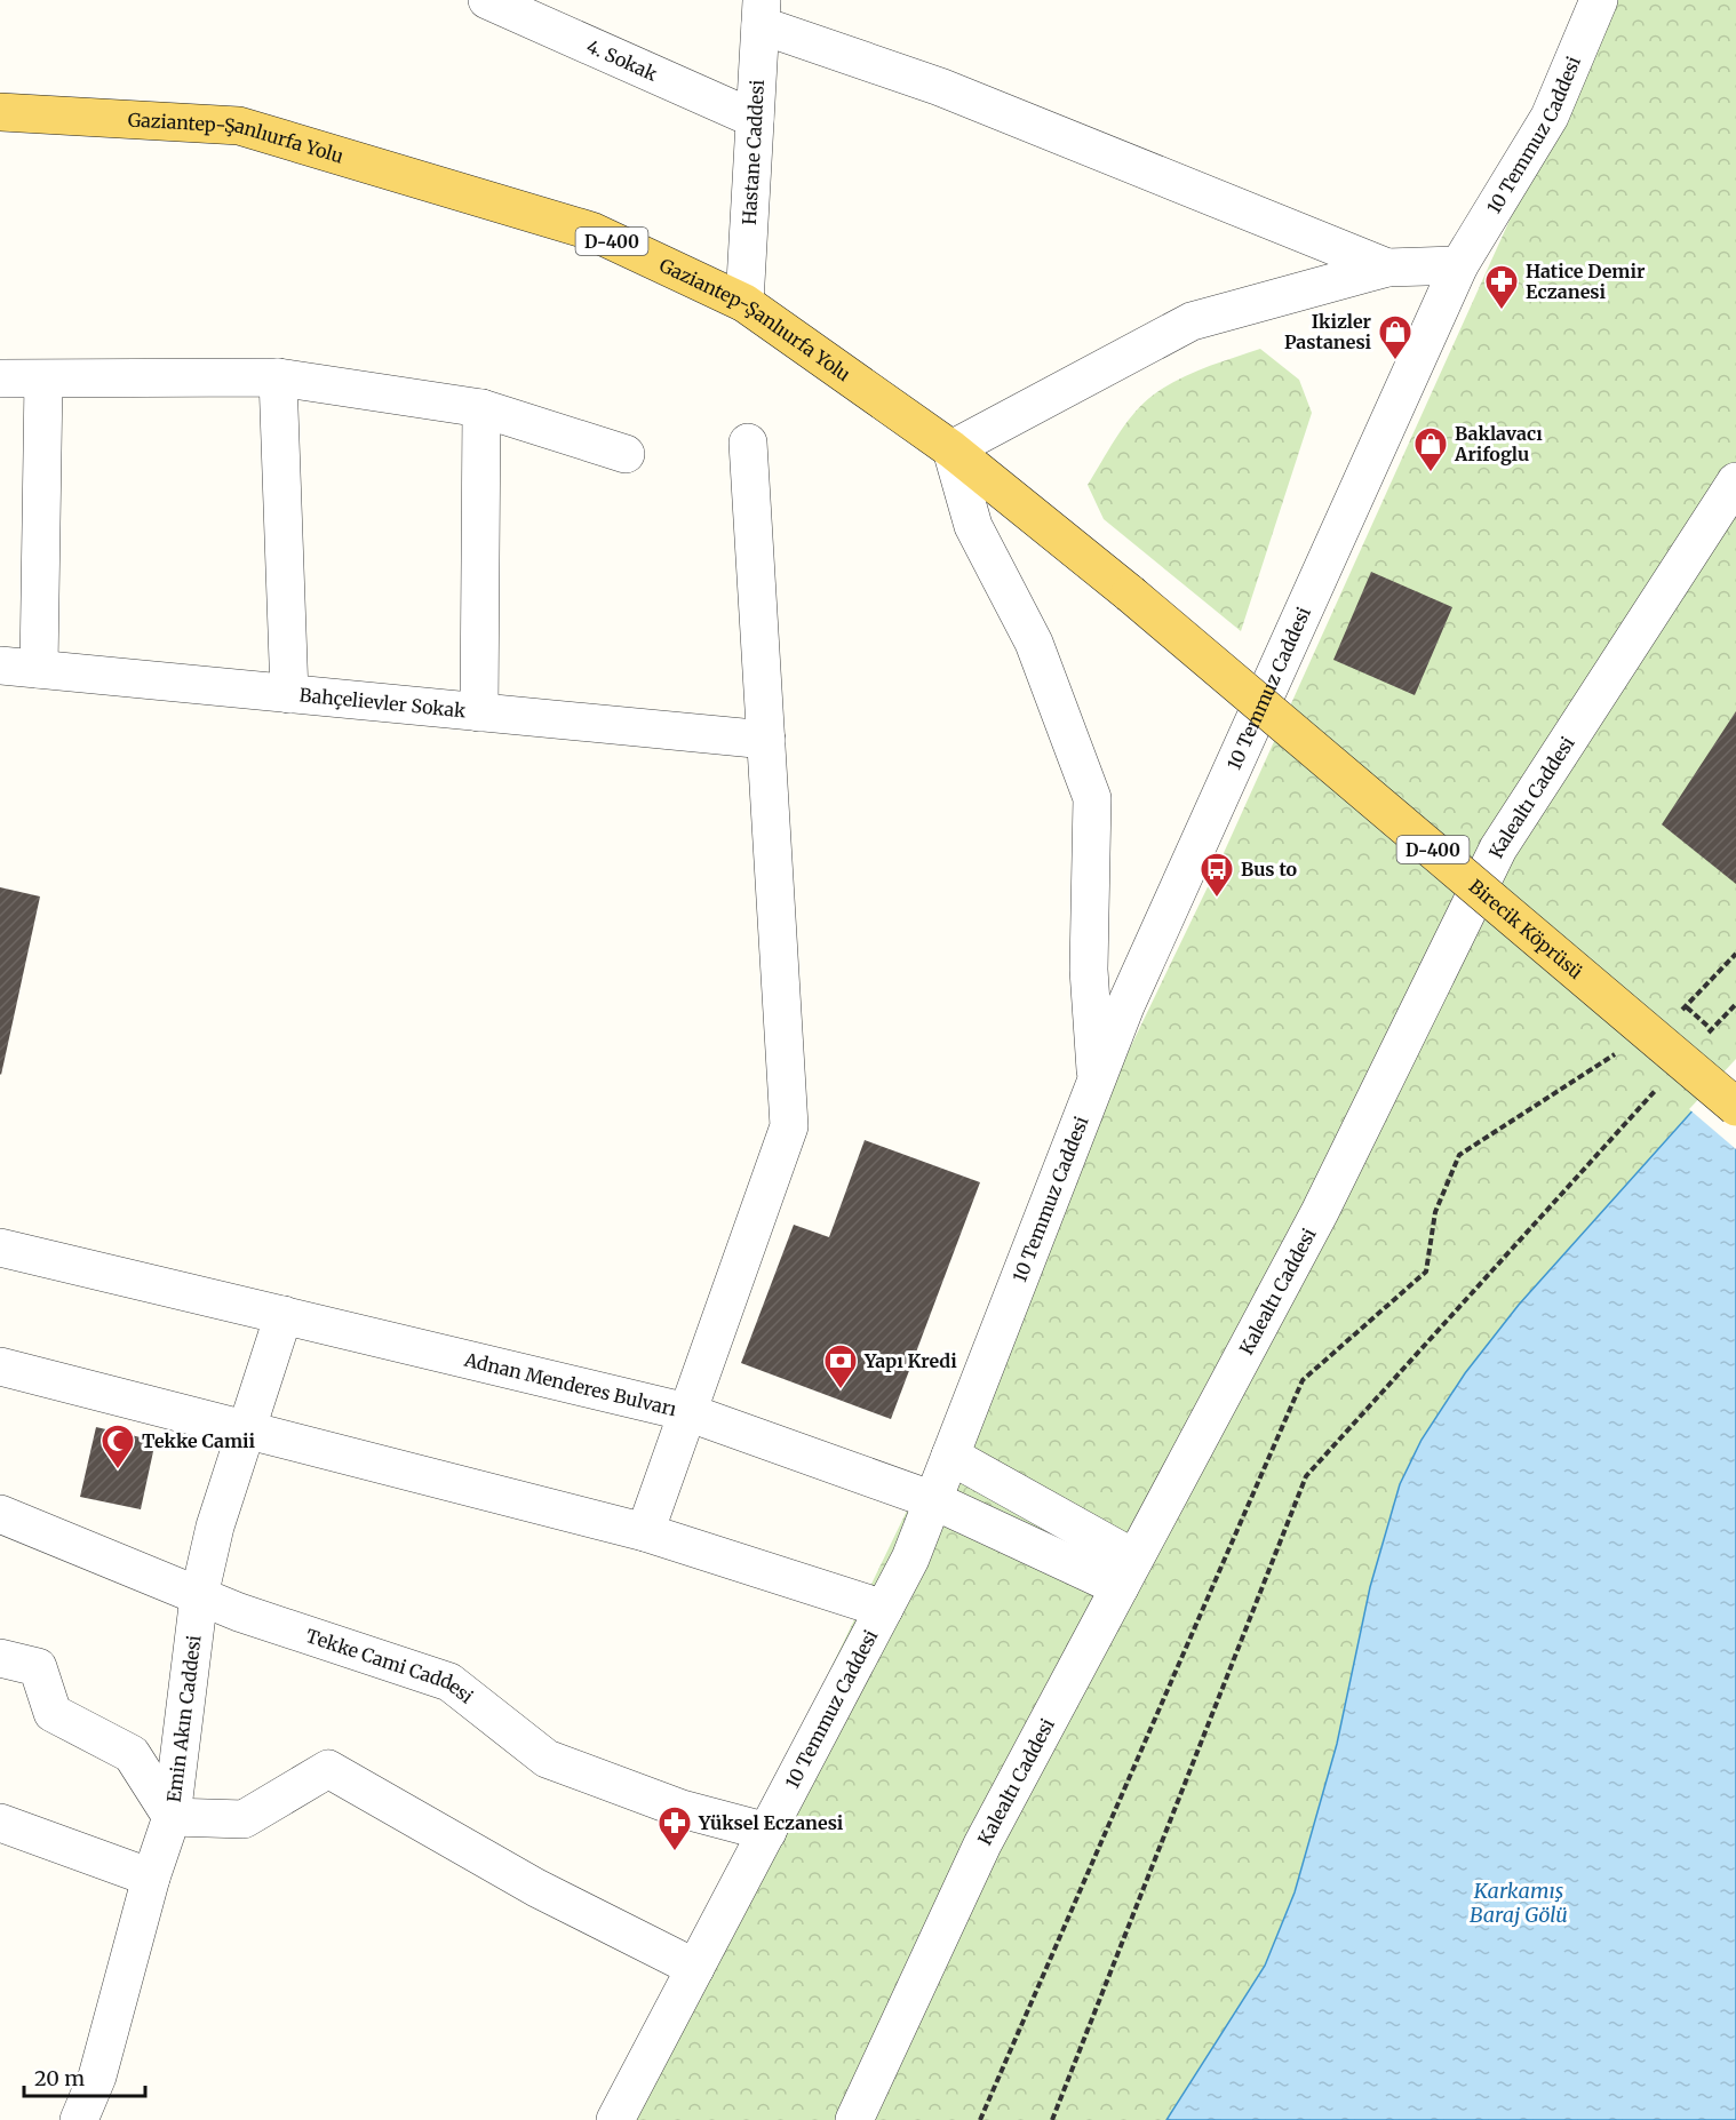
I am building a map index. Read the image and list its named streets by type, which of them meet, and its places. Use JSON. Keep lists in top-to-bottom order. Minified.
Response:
{"streets":{"main road":["Gaziantep-Şanlıurfa Yolu","D-400","Birecik Köprüsü"],"street":["4. Sokak","10 Temmuz Caddesi","Hastane Caddesi","Bahçelievler Sokak","Kalealtı Caddesi","Adnan Menderes Bulvarı","Tekke Cami Caddesi","Emin Akın Caddesi"]},"crossings":[["4. Sokak","Hastane Caddesi"],["10 Temmuz Caddesi","Adnan Menderes Bulvarı"],["10 Temmuz Caddesi","Tekke Cami Caddesi"],["Gaziantep-Şanlıurfa Yolu","Hastane Caddesi"],["Gaziantep-Şanlıurfa Yolu","Birecik Köprüsü"],["Kalealtı Caddesi","Adnan Menderes Bulvarı"],["Adnan Menderes Bulvarı","Emin Akın Caddesi"],["Tekke Cami Caddesi","Emin Akın Caddesi"]],"water":["Karkamış Baraj Gölü"],"places":{"pharmacy":["Hatice Demir Eczanesi","Yüksel Eczanesi"],"shop":["Ikizler Pastanesi","Baklavacı Arifoglu"],"bus stop":["Bus to"],"bank":["Yapı Kredi"],"mosque":["Tekke Camii"]},"scale_bar":"20 m"}
